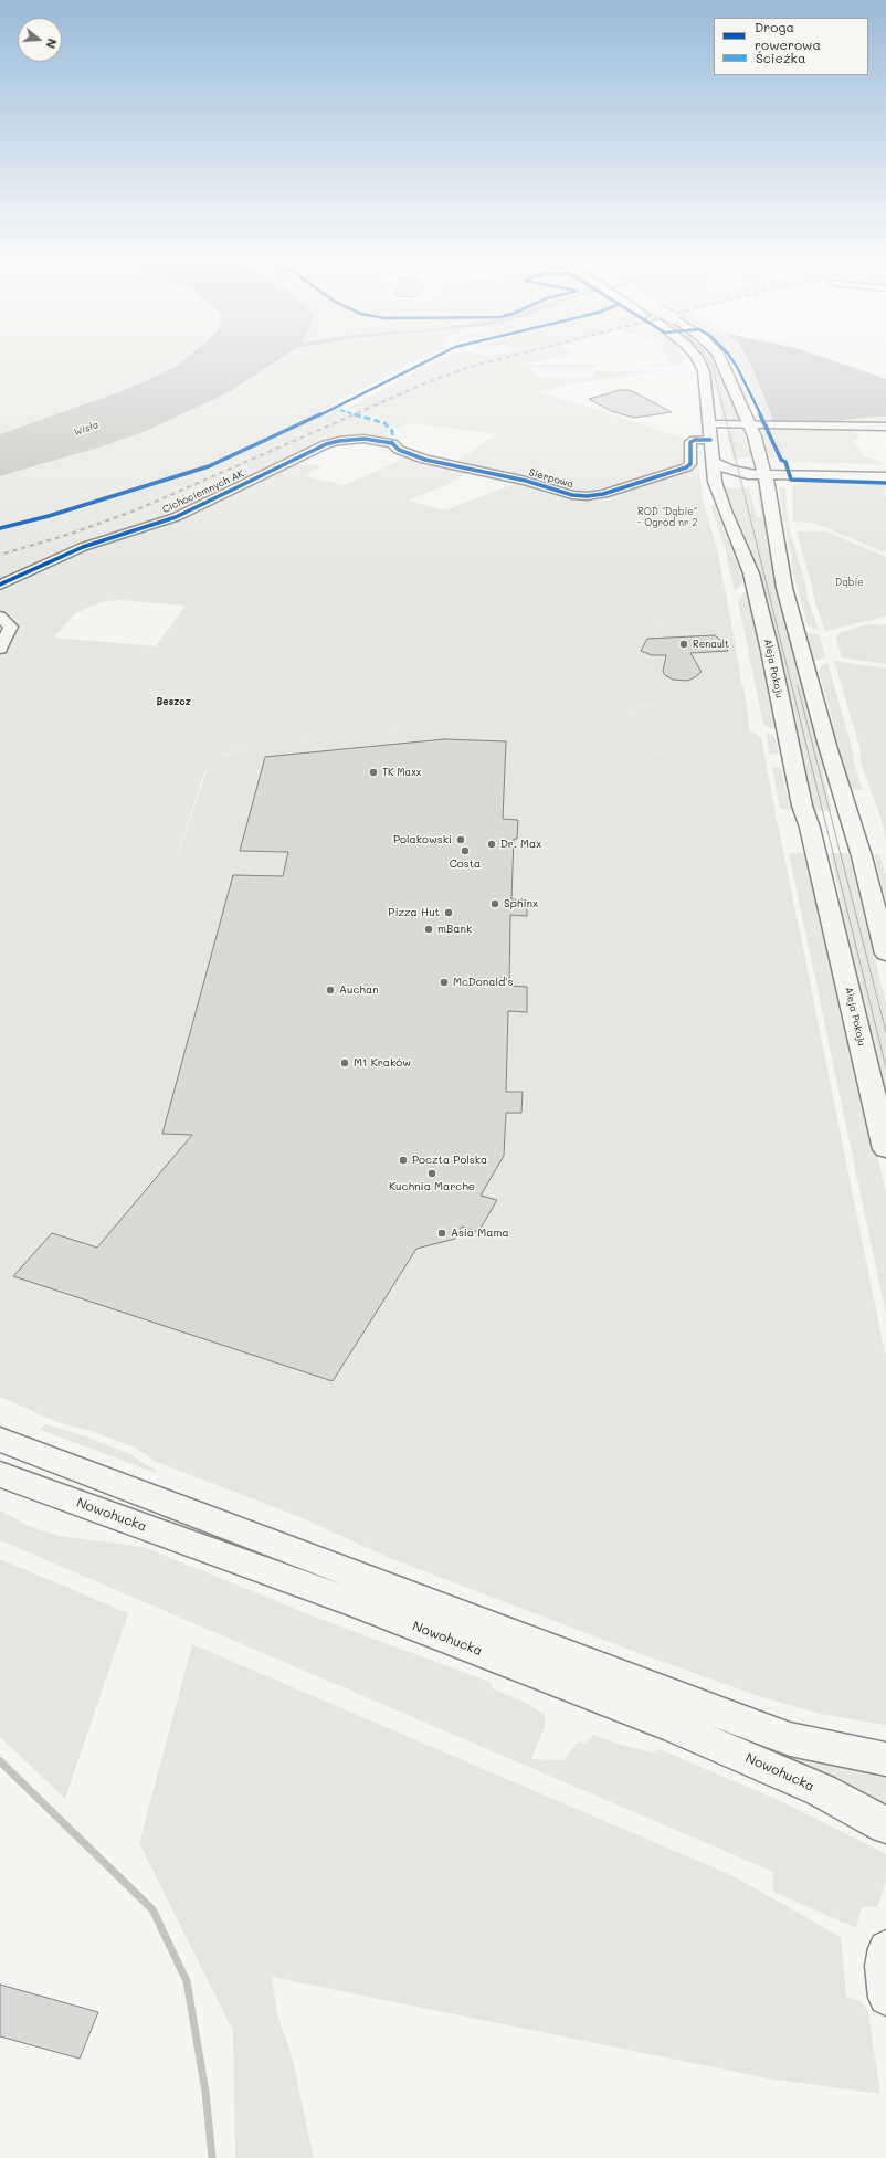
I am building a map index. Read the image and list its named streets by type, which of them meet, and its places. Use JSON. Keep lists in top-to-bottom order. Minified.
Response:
{"streets":{"main road":["Aleja Pokoju","Nowohucka"],"street":["Sierpowa","Cichociemnych AK"]},"crossings":[["Sierpowa","Cichociemnych AK"],["Sierpowa","Aleja Pokoju"]],"districts":["Beszcz"],"water":["Wisła"],"parks":["ROD \"Dąbie\" - Ogród nr 2","Dąbie"],"places":["Renault","TK Maxx","Polakowski","Dr. Max","Costa","Sphinx","Pizza Hut","mBank","McDonald's","Auchan","M1 Kraków","Poczta Polska","Kuchnia Marche","Asia Mama"],"legend":["Droga rowerowa","Ścieżka"],"north":"right"}
